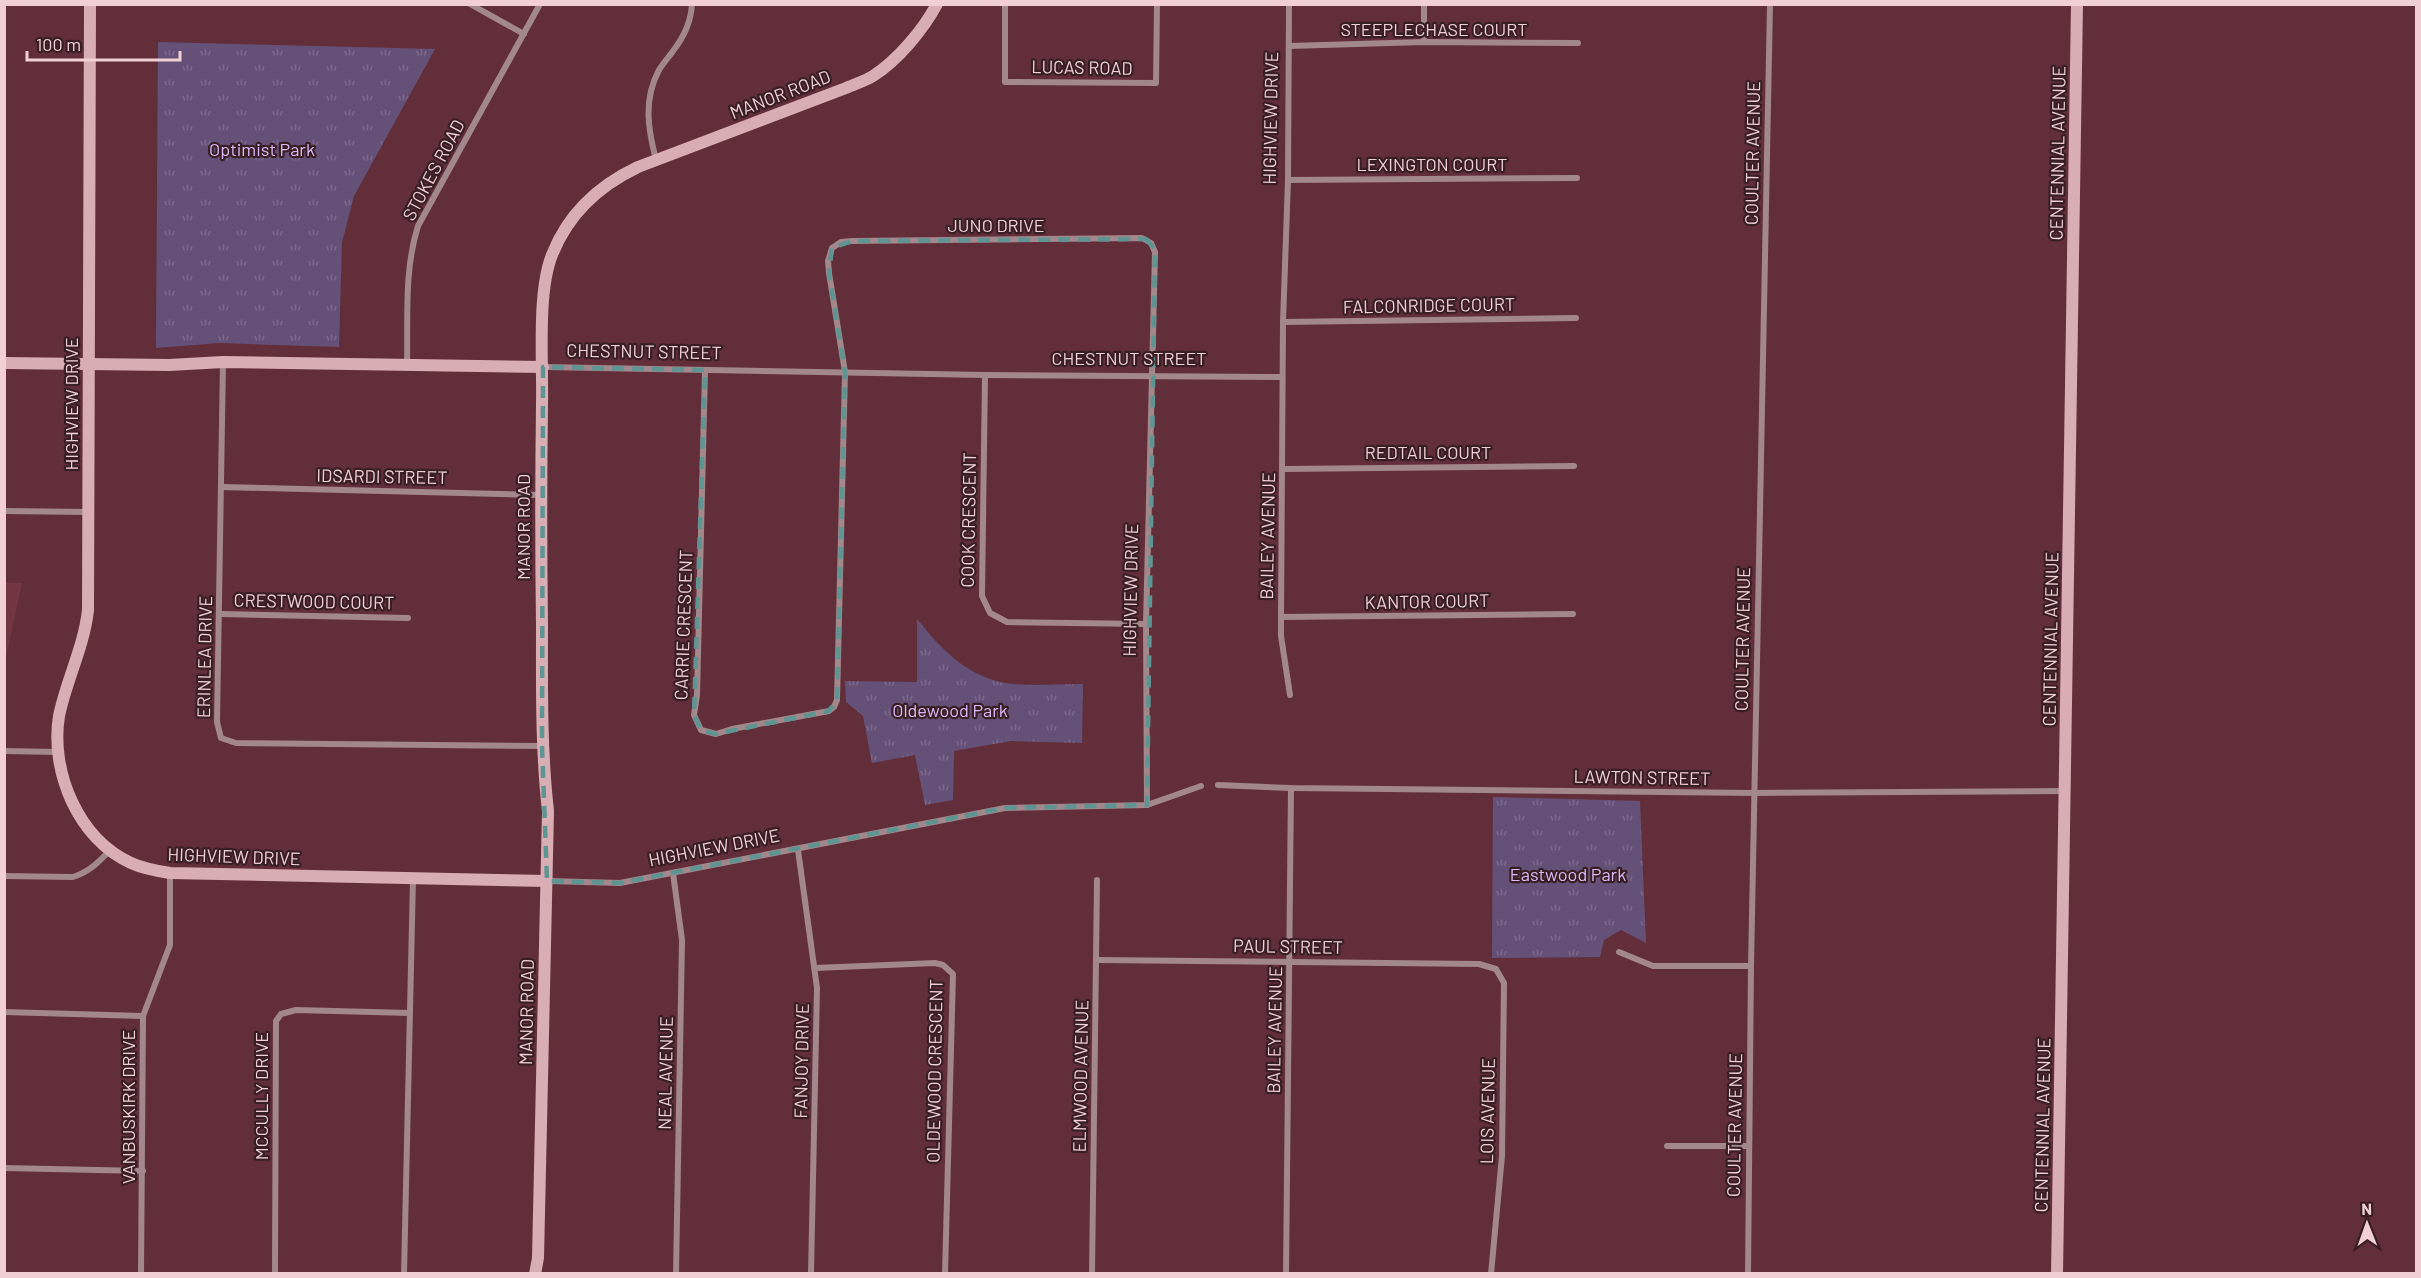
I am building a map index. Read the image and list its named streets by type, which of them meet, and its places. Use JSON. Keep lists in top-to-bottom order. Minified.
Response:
{"streets":{"street":["STEEPLECHASE COURT","LUCAS ROAD","MANOR ROAD","HIGHVIEW DRIVE","COULTER AVENUE","CENTENNIAL AVENUE","LEXINGTON COURT","STOKES ROAD","JUNO DRIVE","FALCONRIDGE COURT","CHESTNUT STREET","REDTAIL COURT","IDSARDI STREET","COOK CRESCENT","BAILEY AVENUE","CRESTWOOD COURT","KANTOR COURT","CARRIE CRESCENT","ERINLEA DRIVE","LAWTON STREET","PAUL STREET","FANJOY DRIVE","OLDEWOOD CRESCENT","NEAL AVENUE","ELMWOOD AVENUE","MCCULLY DRIVE","VANBUSKIRK DRIVE","LOIS AVENUE"]},"crossings":[["STEEPLECHASE COURT","HIGHVIEW DRIVE"],["MANOR ROAD","HIGHVIEW DRIVE"],["MANOR ROAD","CHESTNUT STREET"],["MANOR ROAD","IDSARDI STREET"],["MANOR ROAD","ERINLEA DRIVE"],["HIGHVIEW DRIVE","LEXINGTON COURT"],["HIGHVIEW DRIVE","JUNO DRIVE"],["HIGHVIEW DRIVE","FALCONRIDGE COURT"],["HIGHVIEW DRIVE","CHESTNUT STREET"],["HIGHVIEW DRIVE","COOK CRESCENT"],["HIGHVIEW DRIVE","BAILEY AVENUE"],["HIGHVIEW DRIVE","FANJOY DRIVE"],["HIGHVIEW DRIVE","NEAL AVENUE"],["HIGHVIEW DRIVE","VANBUSKIRK DRIVE"],["COULTER AVENUE","LAWTON STREET"],["CENTENNIAL AVENUE","LAWTON STREET"],["STOKES ROAD","CHESTNUT STREET"],["JUNO DRIVE","CHESTNUT STREET"],["JUNO DRIVE","CARRIE CRESCENT"],["CHESTNUT STREET","COOK CRESCENT"],["CHESTNUT STREET","BAILEY AVENUE"],["CHESTNUT STREET","CARRIE CRESCENT"],["CHESTNUT STREET","ERINLEA DRIVE"],["REDTAIL COURT","BAILEY AVENUE"],["IDSARDI STREET","ERINLEA DRIVE"],["BAILEY AVENUE","KANTOR COURT"],["BAILEY AVENUE","LAWTON STREET"],["BAILEY AVENUE","PAUL STREET"],["CRESTWOOD COURT","ERINLEA DRIVE"],["PAUL STREET","ELMWOOD AVENUE"],["PAUL STREET","LOIS AVENUE"],["FANJOY DRIVE","OLDEWOOD CRESCENT"]],"parks":["Optimist Park","Oldewood Park","Eastwood Park"],"scale_bar":"100 m","north":"top"}
